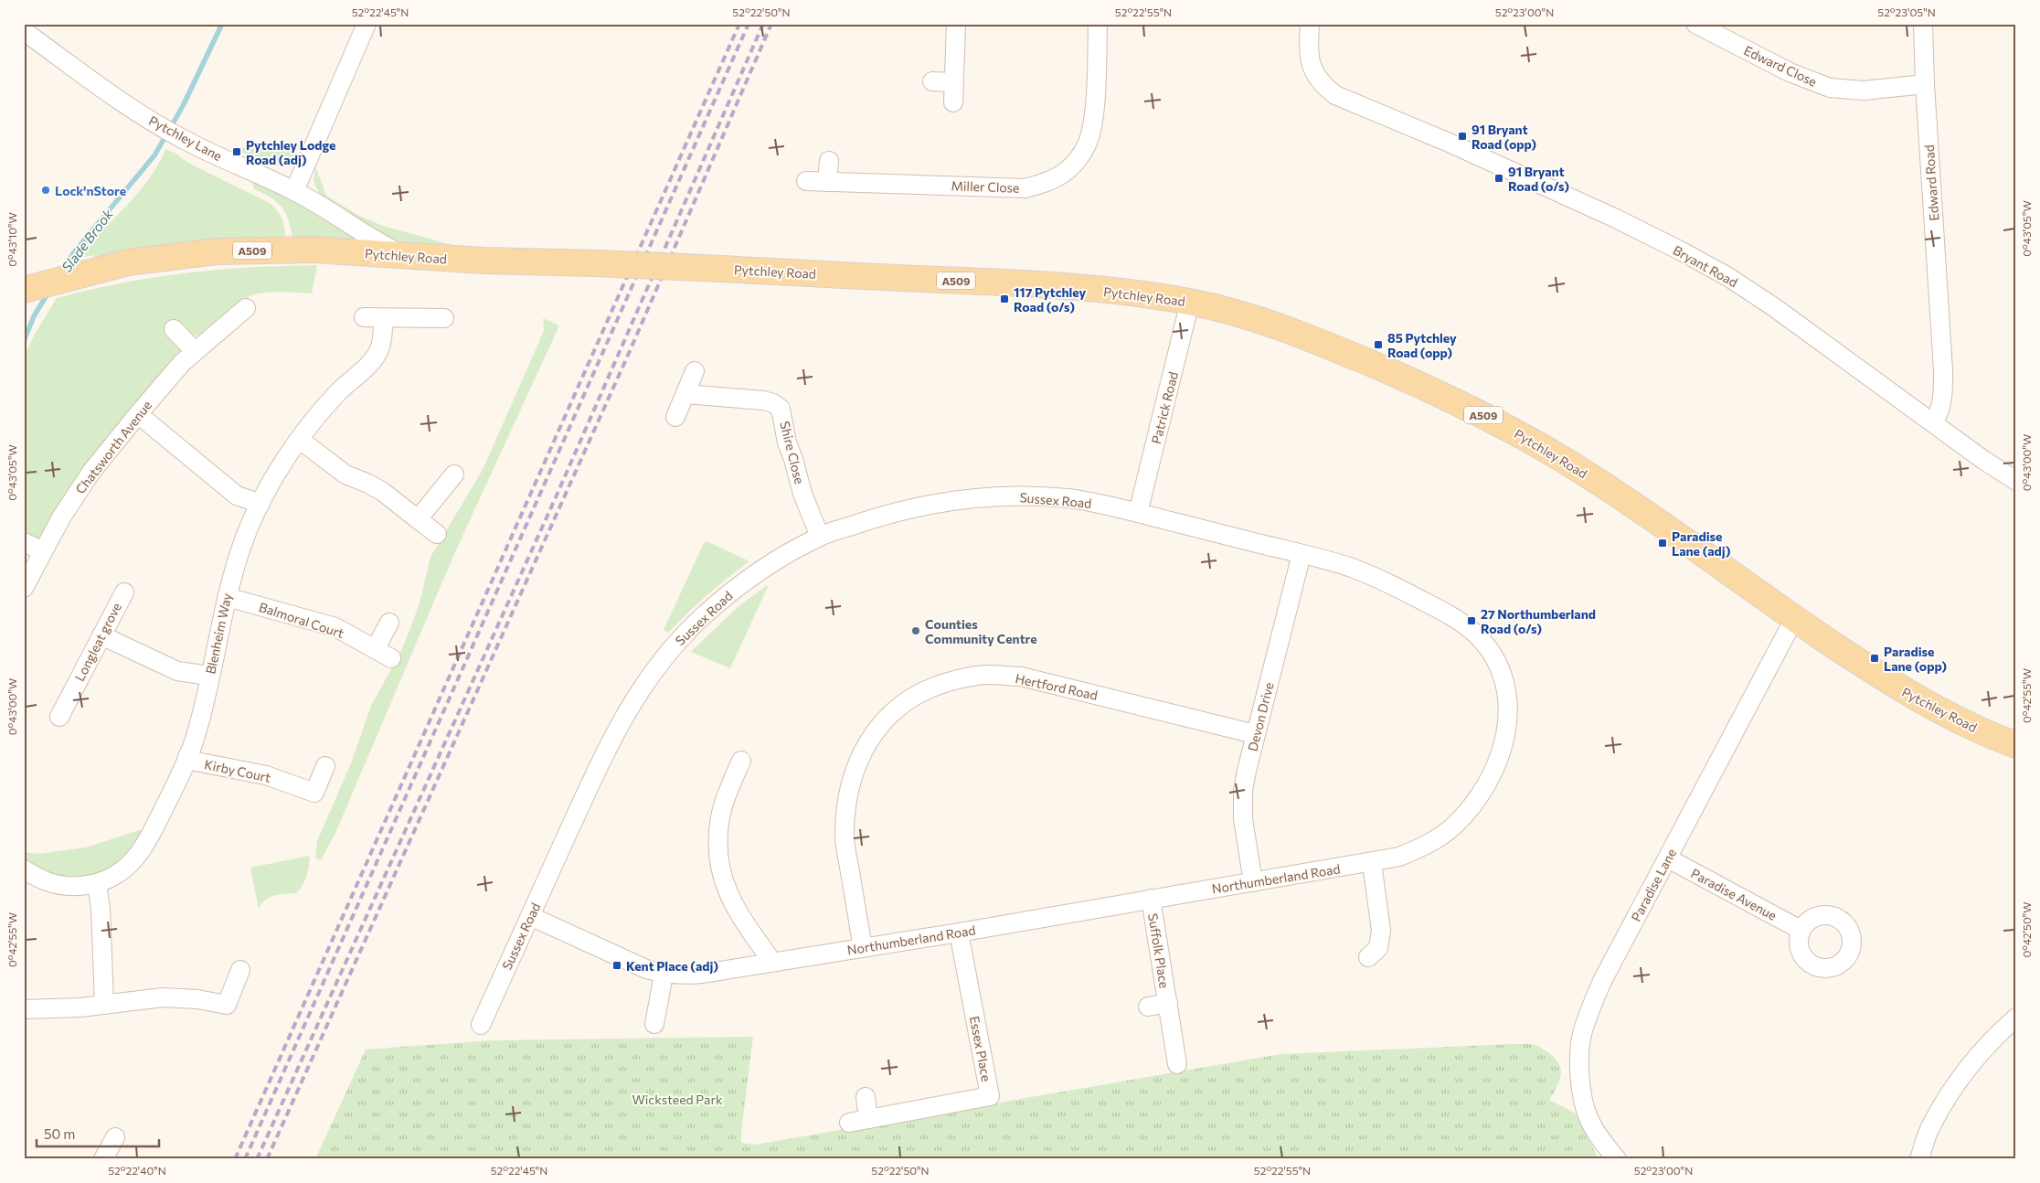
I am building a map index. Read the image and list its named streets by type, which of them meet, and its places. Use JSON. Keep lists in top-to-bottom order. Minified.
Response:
{"streets":{"main road":["A509","Pytchley Road"],"street":["Edward Close","Pytchley Lane","Edward Road","Miller Close","Bryant Road","Patrick Road","Chatsworth Avenue","Shire Close","Sussex Road","Balmoral Court","Blenheim Way","Longleat grove","Hertford Road","Devon Drive","Kirby Court","Northumberland Road","Paradise Lane","Paradise Avenue","Suffolk Place","Essex Place"]},"crossings":[["Edward Close","Edward Road"],["Pytchley Lane","Pytchley Road"],["Edward Road","Bryant Road"],["Pytchley Road","Patrick Road"],["Pytchley Road","Paradise Lane"],["Patrick Road","Sussex Road"],["Patrick Road","Northumberland Road"],["Shire Close","Sussex Road"],["Sussex Road","Northumberland Road"],["Balmoral Court","Blenheim Way"],["Blenheim Way","Longleat grove"],["Blenheim Way","Kirby Court"],["Hertford Road","Devon Drive"],["Hertford Road","Northumberland Road"],["Devon Drive","Northumberland Road"],["Northumberland Road","Suffolk Place"],["Northumberland Road","Essex Place"],["Paradise Lane","Paradise Avenue"]],"water":["Slade Brook"],"parks":["Wicksteed Park"],"places":{"transit":["91 Bryant Road (opp)","Pytchley Lodge Road (adj)","91 Bryant Road (o/s)","117 Pytchley Road (o/s)","85 Pytchley Road (opp)","Paradise Lane (adj)","27 Northumberland Road (o/s)","Paradise Lane (opp)","Kent Place (adj)"],"other":["Lock'nStore","Counties Community Centre"]},"scale_bar":"50 m","coordinates":["52°22'45\"N","52°22'50\"N","52°22'55\"N","52°23'00\"N","52°23'05\"N","0°43'05\"W","0°43'10\"W","0°43'00\"W","0°42'55\"W","0°42'50\"W","52°22'40\"N"]}
